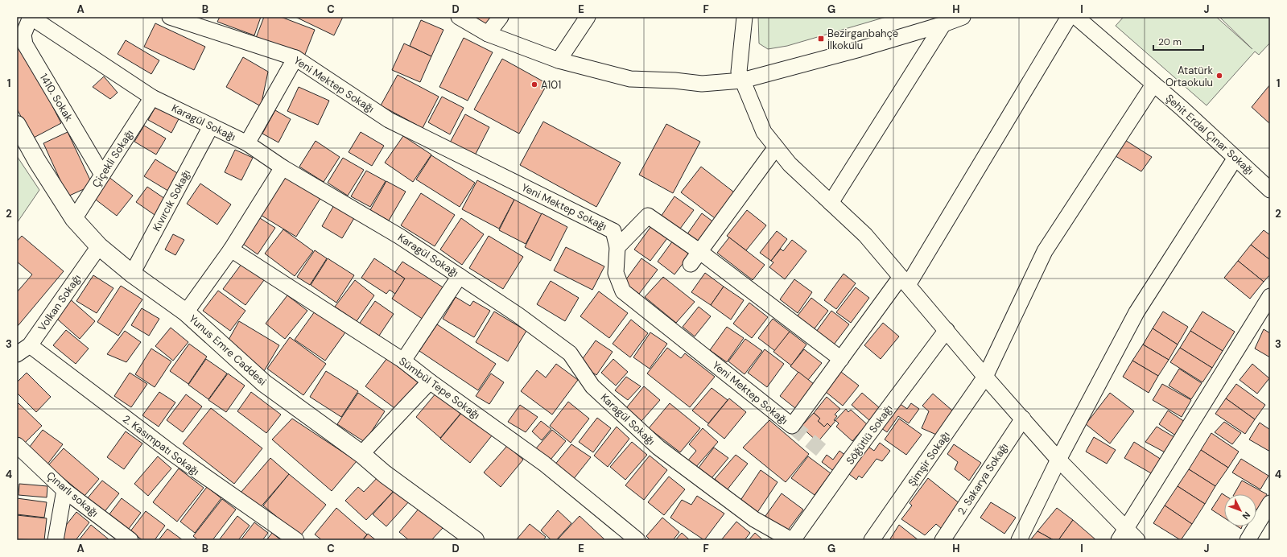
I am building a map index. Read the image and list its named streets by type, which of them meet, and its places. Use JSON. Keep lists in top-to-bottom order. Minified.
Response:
{"streets":{"street":["Yeni Mektep Sokağı","1410. Sokak","Karagül Sokağı","Şehit Erdal Çınar Sokağı","Çiçekli Sokağı","Kıvırcık Sokağı","Volkan Sokağı","Yunus Emre Caddesi","Sümbül Tepe Sokağı","Söğütlü Sokağı","2. Kasımpatı Sokağı","Şimşir Sokağı","2. Sakarya Sokağı","Çınarlı sokağı"]},"crossings":[["1410. Sokak","Karagül Sokağı"],["1410. Sokak","Çiçekli Sokağı"],["Karagül Sokağı","Çiçekli Sokağı"],["Karagül Sokağı","Kıvırcık Sokağı"],["Karagül Sokağı","Söğütlü Sokağı"],["Şehit Erdal Çınar Sokağı","Şimşir Sokağı"],["Çiçekli Sokağı","Yunus Emre Caddesi"],["Kıvırcık Sokağı","Yunus Emre Caddesi"],["Volkan Sokağı","Yunus Emre Caddesi"],["Volkan Sokağı","2. Kasımpatı Sokağı"]],"places":{"transit":["Bezirganbahçe İlkokulu"],"other":["Atatürk Ortaokulu","A101"]},"scale_bar":"20 m","north":"bottom right","grid":{"columns":["A","B","C","D","E","F","G","H","I","J"],"rows":["1","2","3","4"]}}
